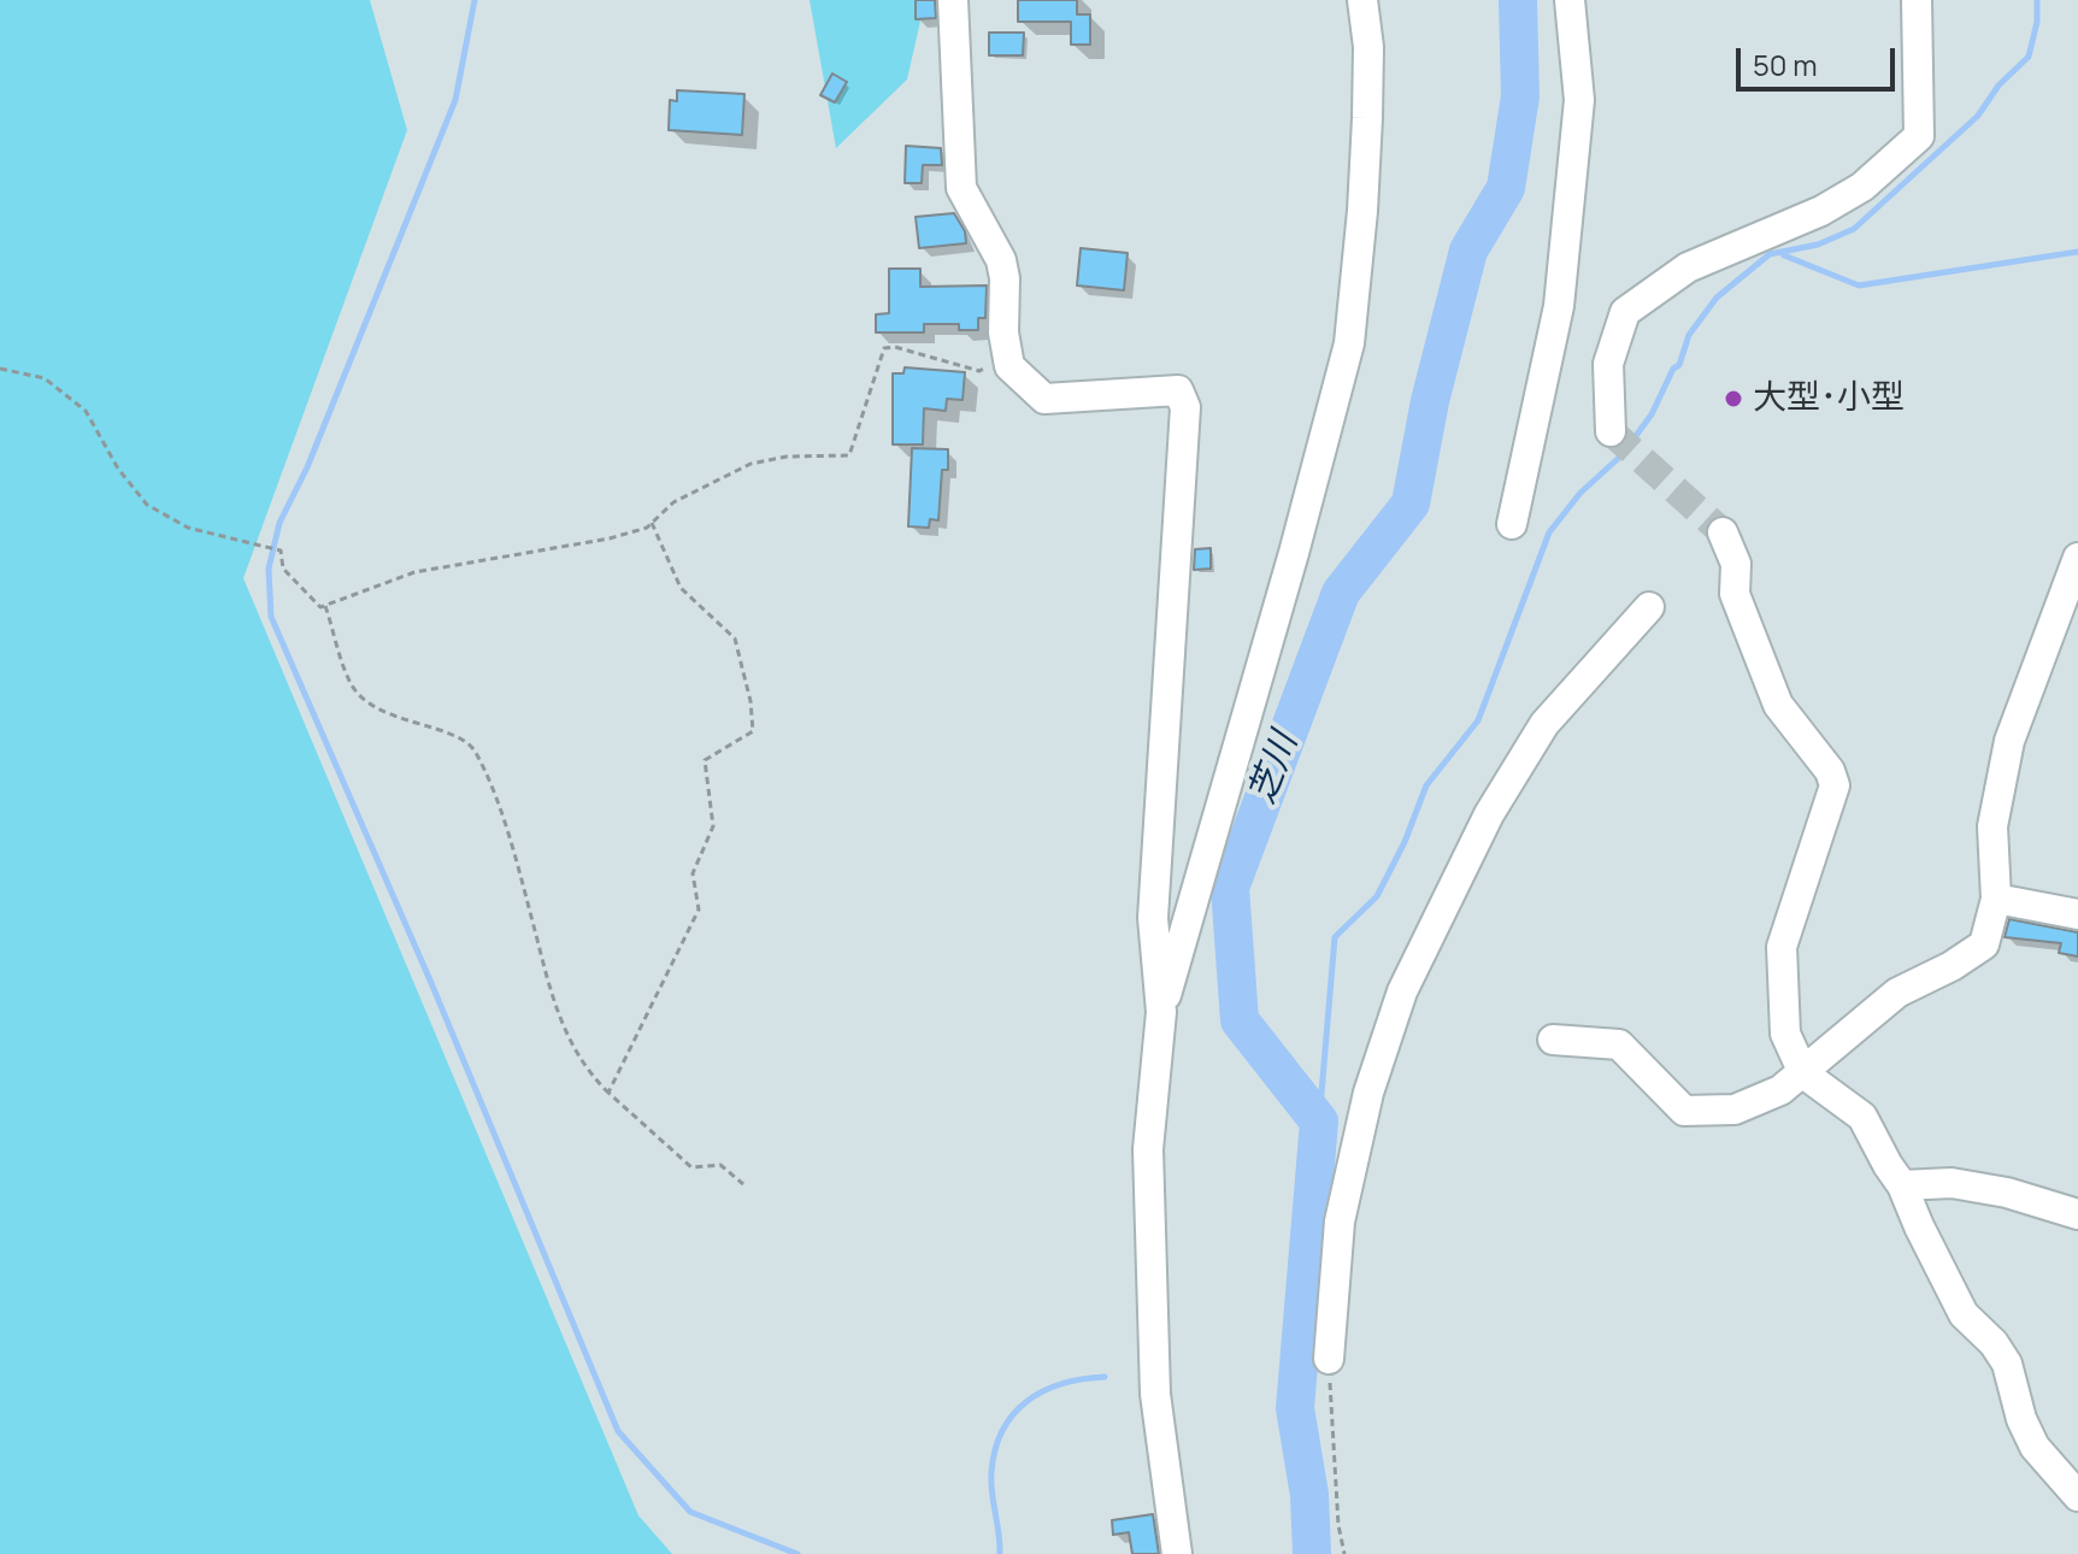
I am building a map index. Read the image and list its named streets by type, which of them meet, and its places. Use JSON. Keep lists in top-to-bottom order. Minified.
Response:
{"water":["芝川"],"places":["大型･小型"],"scale_bar":"50 m"}
